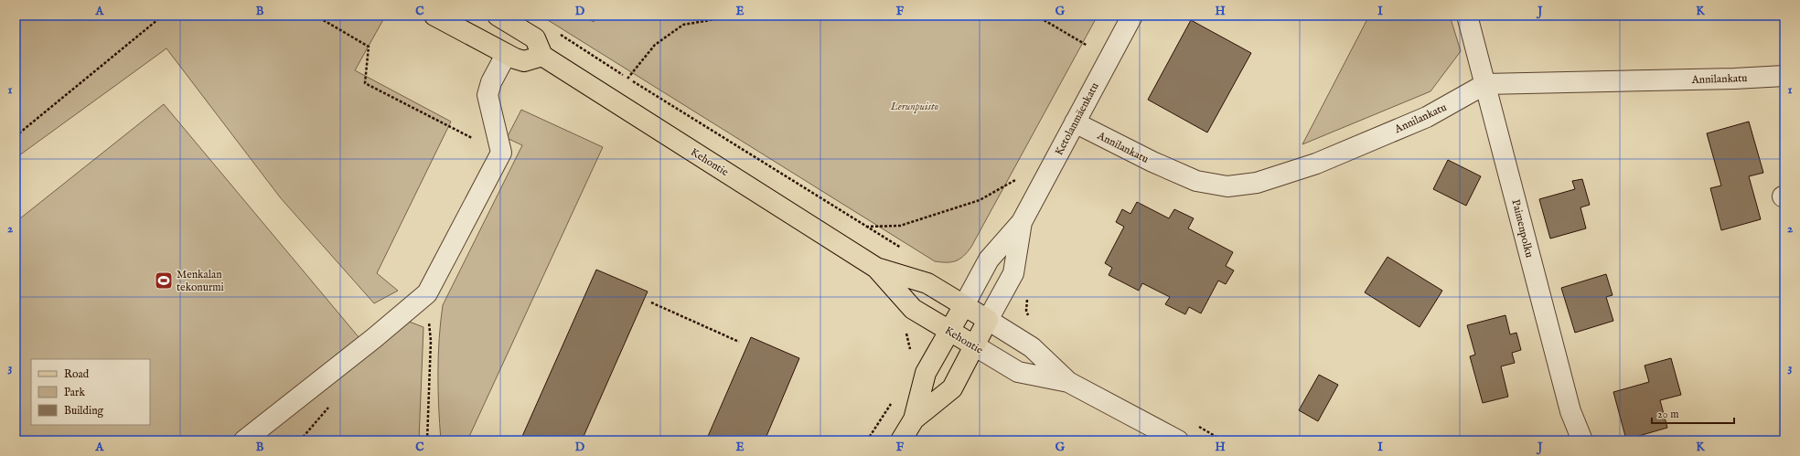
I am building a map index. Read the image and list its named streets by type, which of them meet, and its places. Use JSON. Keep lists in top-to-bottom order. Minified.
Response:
{"streets":{"main road":["Ketolanmäenkatu","Kehontie"],"street":["Annilankatu","Paimenpolku"]},"crossings":[["Annilankatu","Ketolanmäenkatu"],["Annilankatu","Paimenpolku"],["Ketolanmäenkatu","Kehontie"]],"parks":["Lerunpuisto"],"places":{"sports":["Menkalan tekonurmi"]},"legend":["Road","Park","Building"],"scale_bar":"20 m","grid":{"columns":["A","B","C","D","E","F","G","H","I","J","K"],"rows":["1","2","3"]}}
